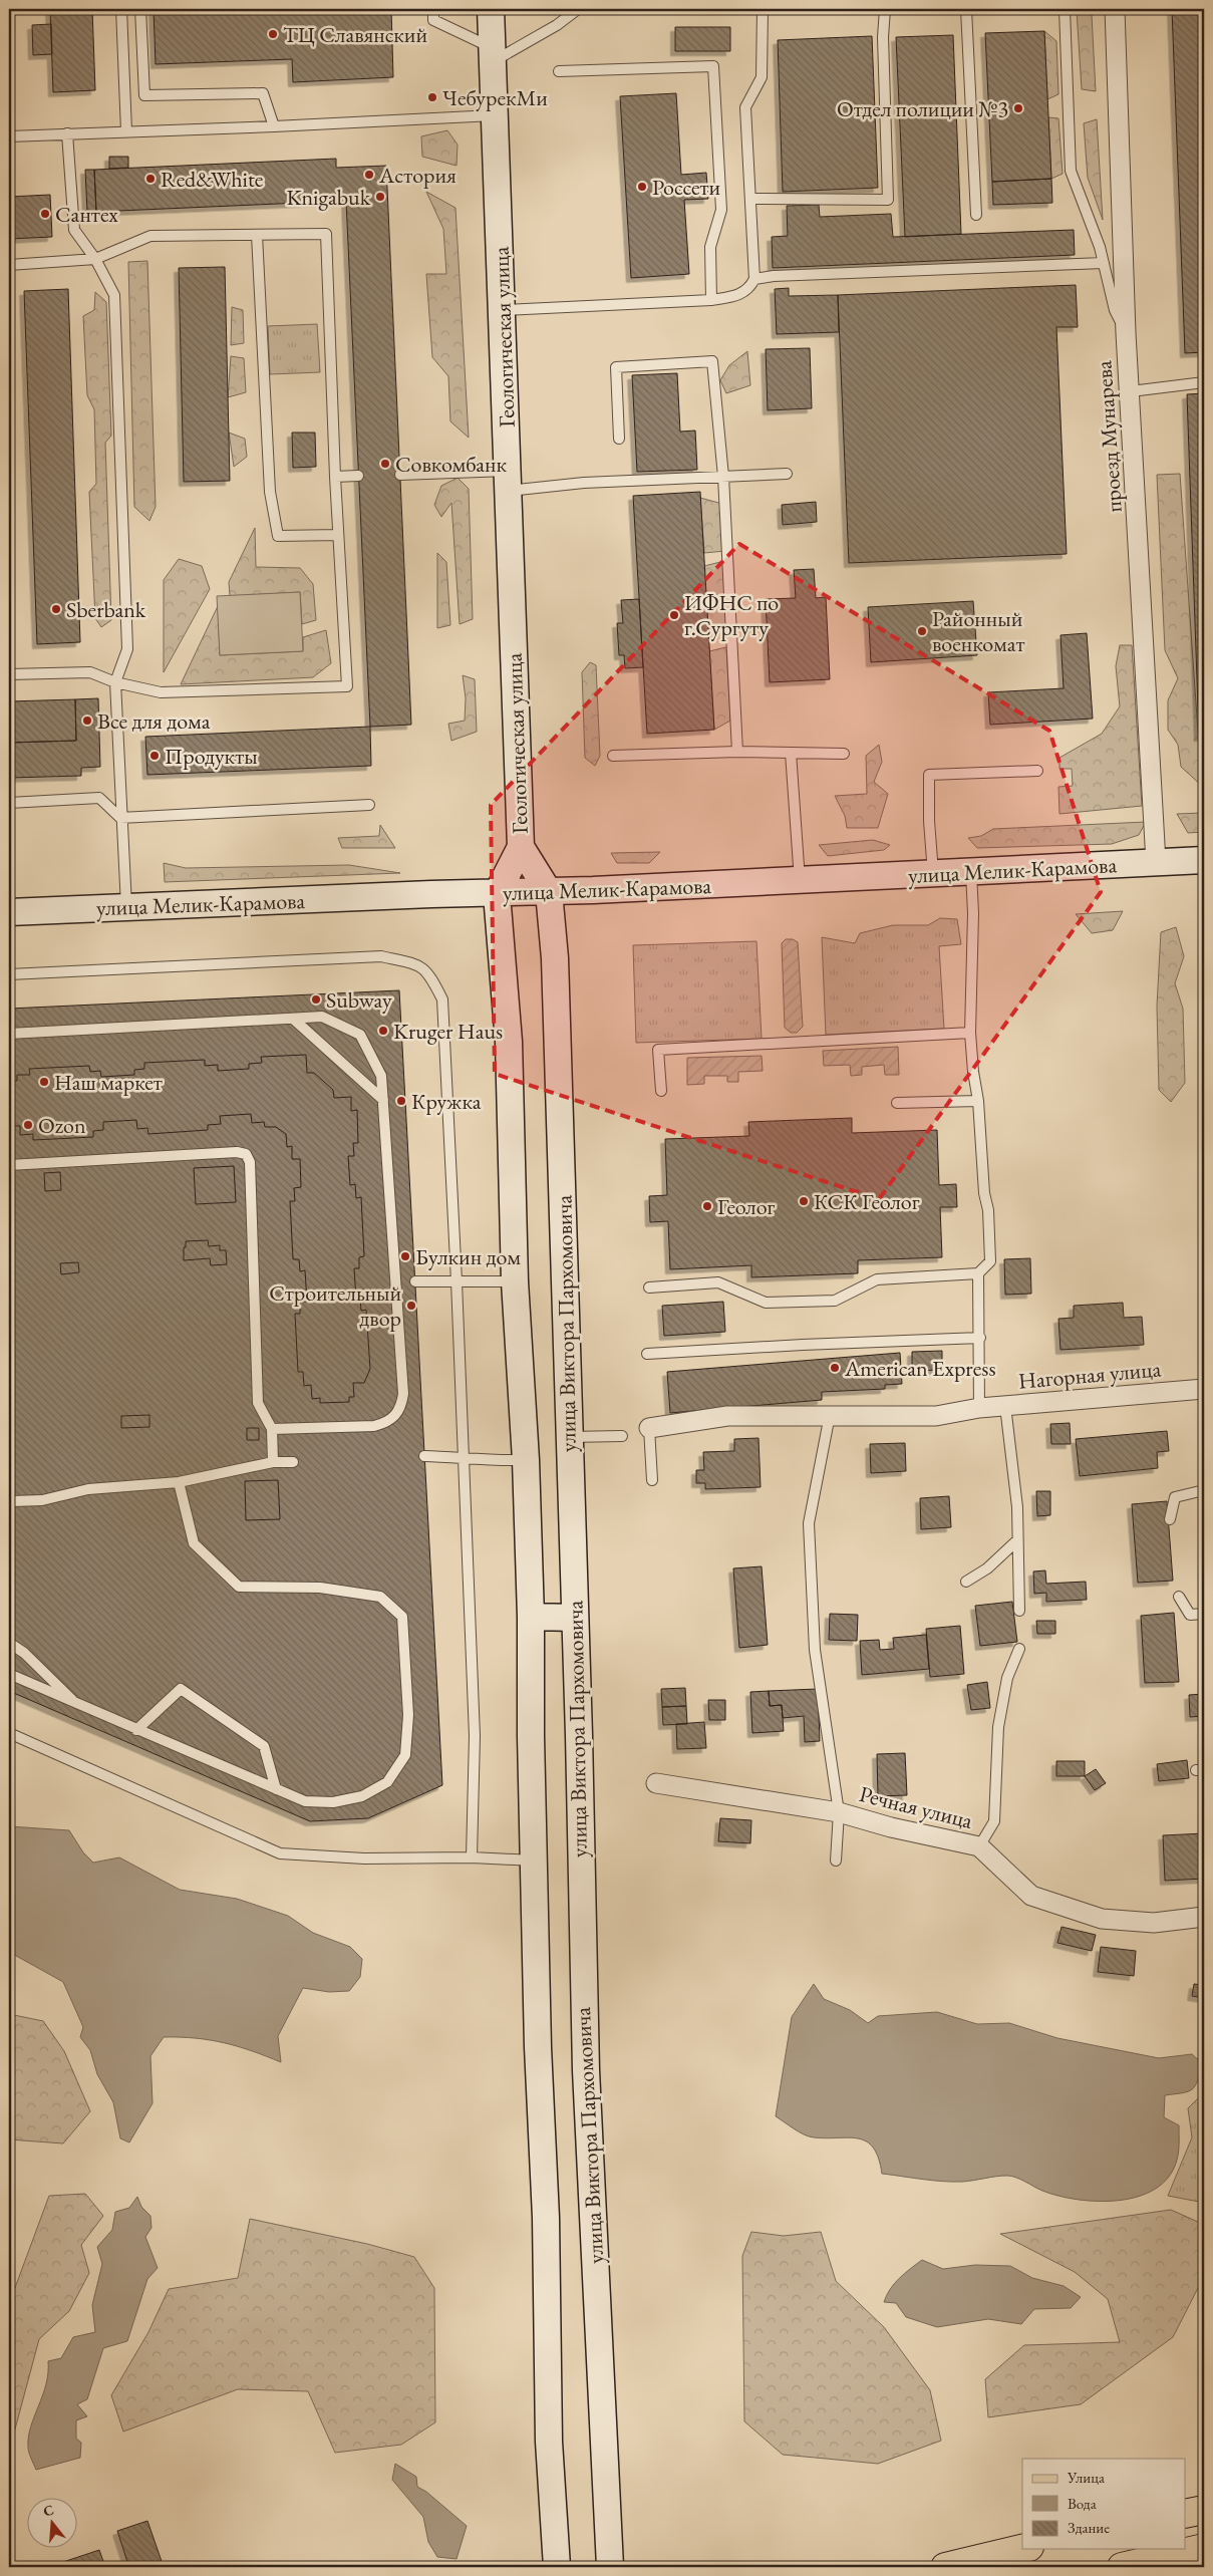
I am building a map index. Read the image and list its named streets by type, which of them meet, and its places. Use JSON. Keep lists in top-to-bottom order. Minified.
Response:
{"streets":{"main road":["Геологическая улица","улица Мелик-Карамова","улица Виктора Пархомовича"],"street":["проезд Мунарева","Нагорная улица","Речная улица"]},"crossings":[["Геологическая улица","улица Мелик-Карамова"],["Геологическая улица","улица Виктора Пархомовича"],["проезд Мунарева","улица Мелик-Карамова"],["улица Мелик-Карамова","улица Виктора Пархомовича"]],"places":["ТЦ Славянский","ЧебурекМи","Отдел полиции №3","Астория","Red&White","Россети","Knigabuk","Сантех","Совкомбанк","Sberbank","ИФНС по г.Сургуту","Районный военкомат","Все для дома","Продукты","Subway","Kruger Haus","Наш маркет","Кружка","Ozon","КСК Геолог","Геолог","Булкин дом","Строительный двор","American Express"],"legend":["Улица","Вода","Здание"],"north":"top"}
